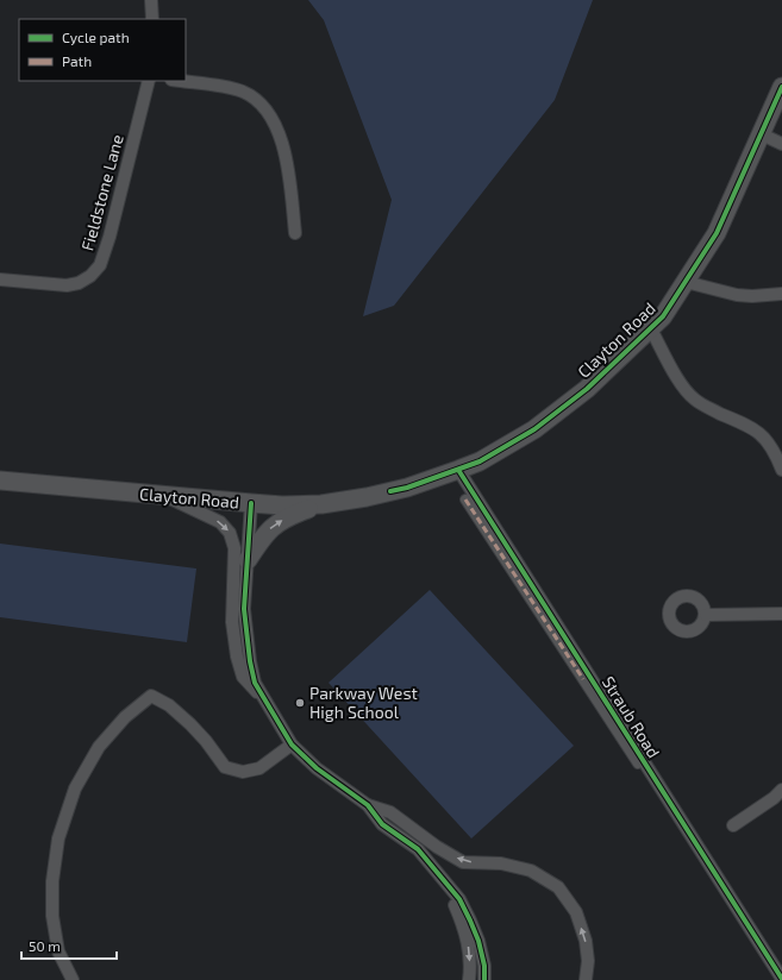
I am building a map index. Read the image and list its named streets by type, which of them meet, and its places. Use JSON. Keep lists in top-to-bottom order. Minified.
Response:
{"streets":{"main road":["Clayton Road"],"street":["Fieldstone Lane","Straub Road"]},"crossings":[["Clayton Road","Straub Road"]],"places":["Parkway West High School"],"legend":["Cycle path","Path"],"scale_bar":"50 m"}
